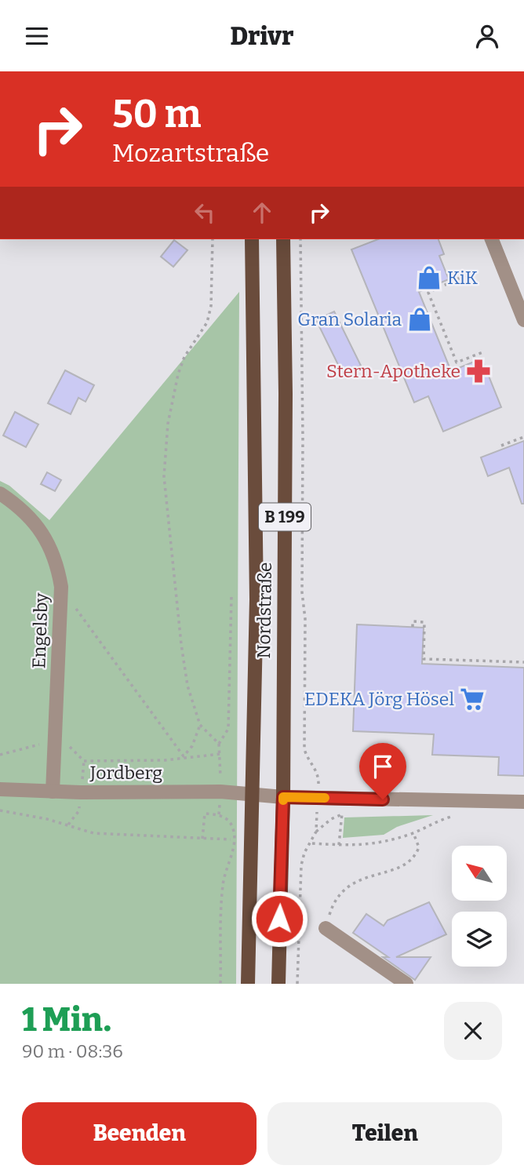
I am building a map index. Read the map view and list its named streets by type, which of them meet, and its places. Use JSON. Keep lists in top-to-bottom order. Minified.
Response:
{"streets":{"main road":["B 199","Nordstraße"],"street":["Engelsby","Jordberg"]},"crossings":[["Nordstraße","Jordberg"],["Engelsby","Jordberg"]],"places":{"shop":["KiK","Gran Solaria"],"pharmacy":["Stern-Apotheke"],"supermarket":["EDEKA Jörg Hösel"]},"north":"top left","page":{"header":"Drivr","turn":["50 m","Mozartstraße"],"heading":["1 Min.","90 m · 08:36"],"buttons":["Beenden","Teilen"]}}
